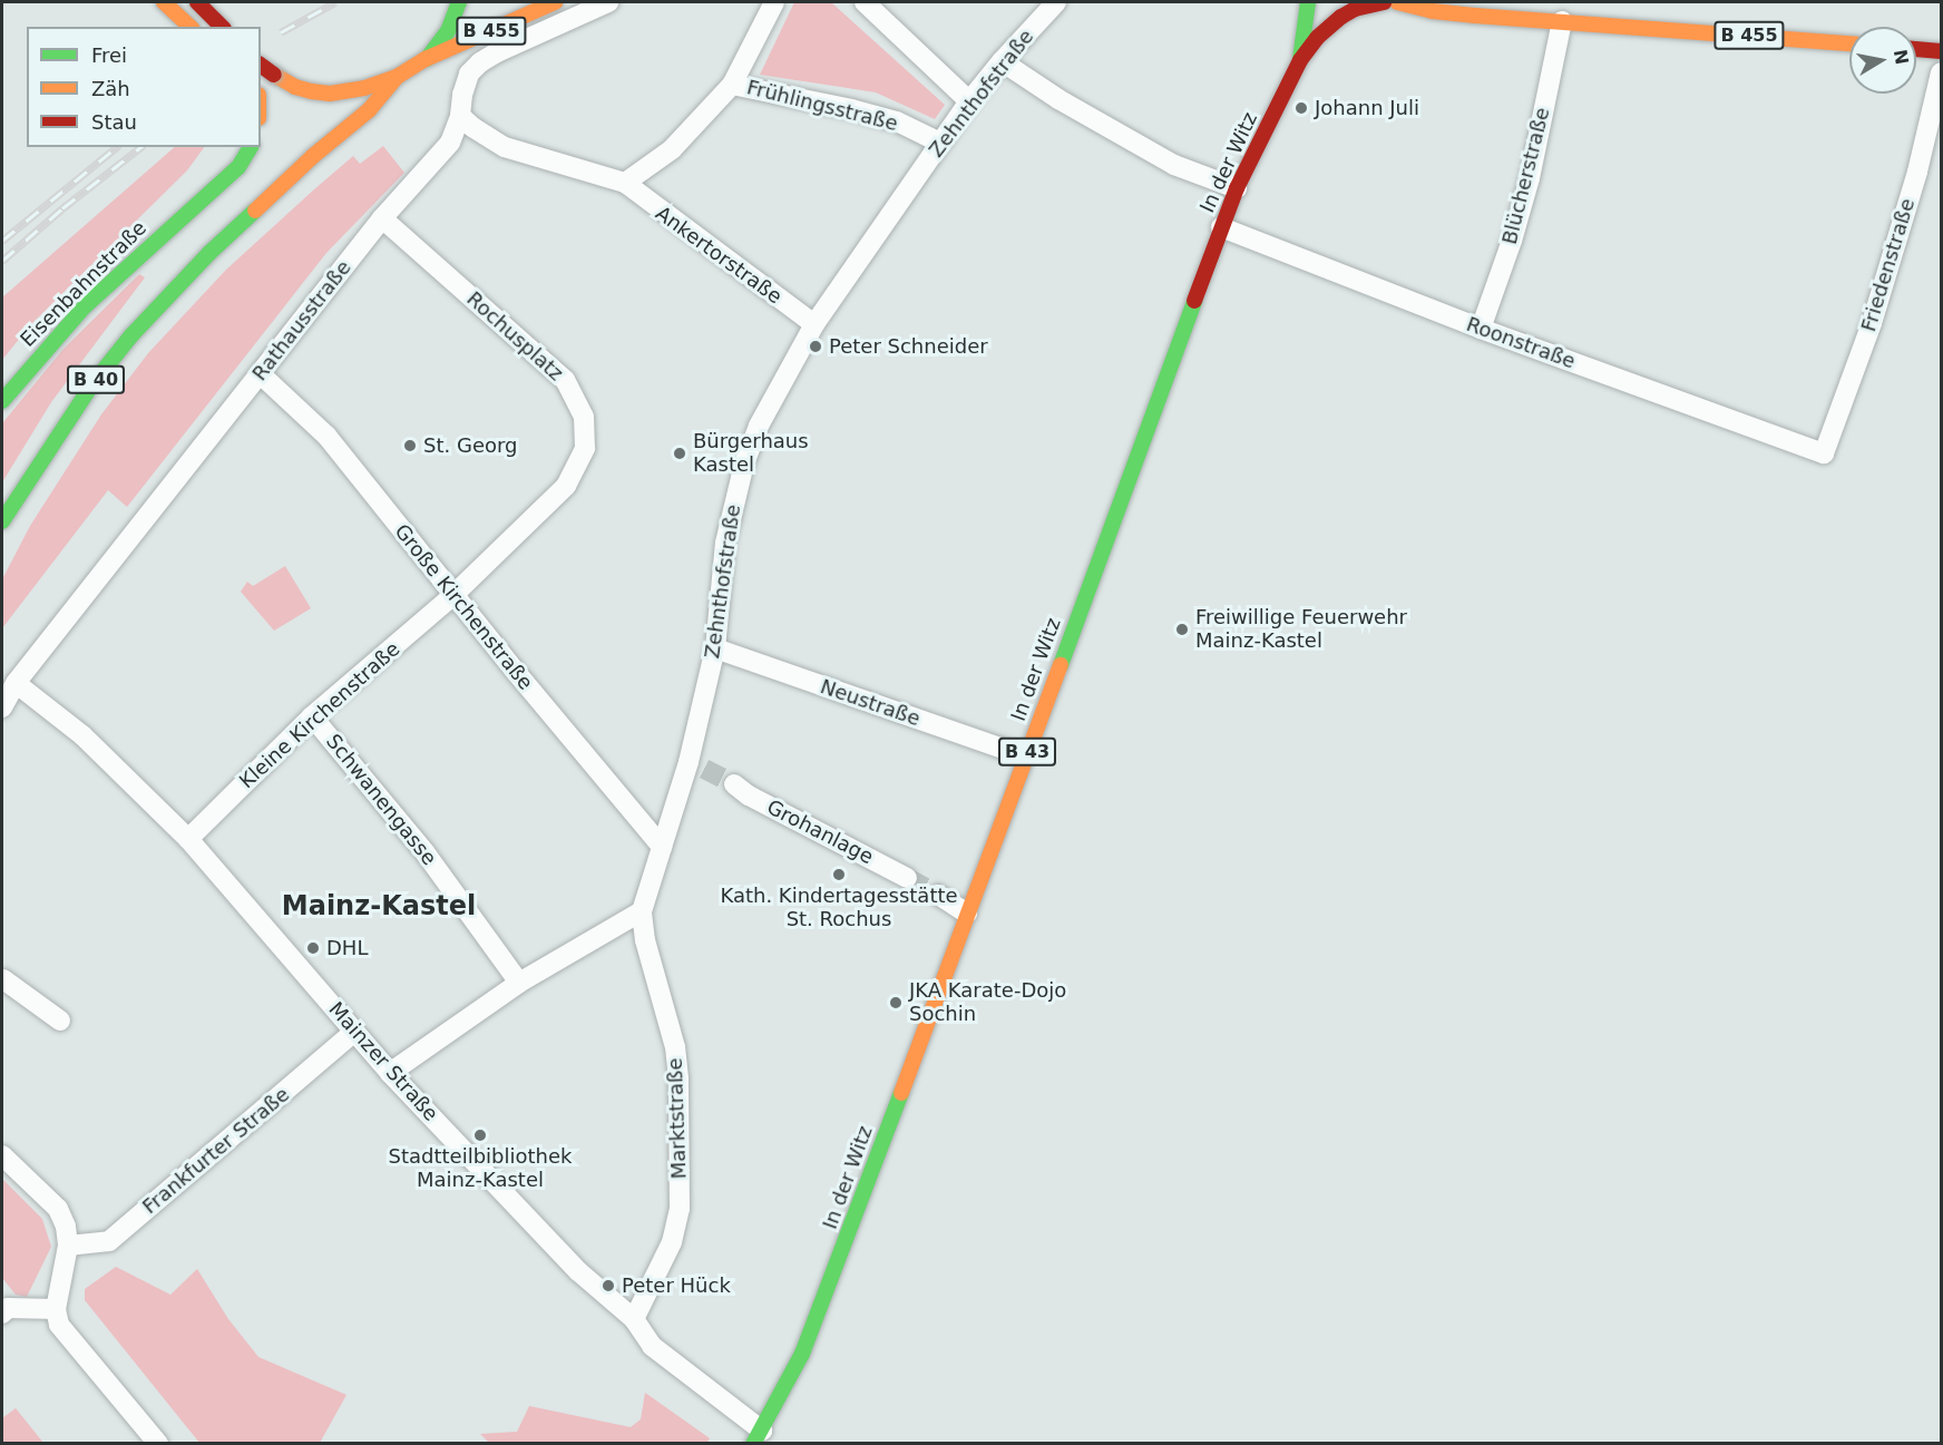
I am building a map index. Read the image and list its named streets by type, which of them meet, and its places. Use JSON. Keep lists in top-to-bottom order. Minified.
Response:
{"streets":{"main road":["B 455","In der Witz","Eisenbahnstraße","B 40","B 43"],"street":["Zehnthofstraße","Frühlingsstraße","Blücherstraße","Ankertorstraße","Friedenstraße","Rathausstraße","Rochusplatz","Roonstraße","Große Kirchenstraße","Neustraße","Kleine Kirchenstraße","Schwanengasse","Grohanlage","Mainzer Straße","Marktstraße","Frankfurter Straße"]},"crossings":[["B 455","Blücherstraße"],["B 455","B 40"],["Zehnthofstraße","Frühlingsstraße"],["Zehnthofstraße","Ankertorstraße"],["Zehnthofstraße","Große Kirchenstraße"],["Zehnthofstraße","Neustraße"],["Zehnthofstraße","Marktstraße"],["Frühlingsstraße","Ankertorstraße"],["In der Witz","Roonstraße"],["In der Witz","Neustraße"],["In der Witz","Mainzer Straße"],["Blücherstraße","Roonstraße"],["Ankertorstraße","Rathausstraße"],["Friedenstraße","Roonstraße"],["Rathausstraße","Rochusplatz"],["Rathausstraße","Große Kirchenstraße"],["Rathausstraße","Mainzer Straße"],["Rochusplatz","Große Kirchenstraße"],["Rochusplatz","Kleine Kirchenstraße"],["Große Kirchenstraße","Kleine Kirchenstraße"],["Kleine Kirchenstraße","Schwanengasse"],["Kleine Kirchenstraße","Mainzer Straße"],["Mainzer Straße","Marktstraße"],["Mainzer Straße","Frankfurter Straße"]],"districts":["Mainz-Kastel"],"places":["Johann Juli","Peter Schneider","St. Georg","Bürgerhaus Kastel","Freiwillige Feuerwehr Mainz-Kastel","Kath. Kindertagesstätte St. Rochus","DHL","JKA Karate-Dojo Sochin","Stadtteilbibliothek Mainz-Kastel","Peter Hück"],"legend":["Frei","Zäh","Stau"],"north":"right"}
